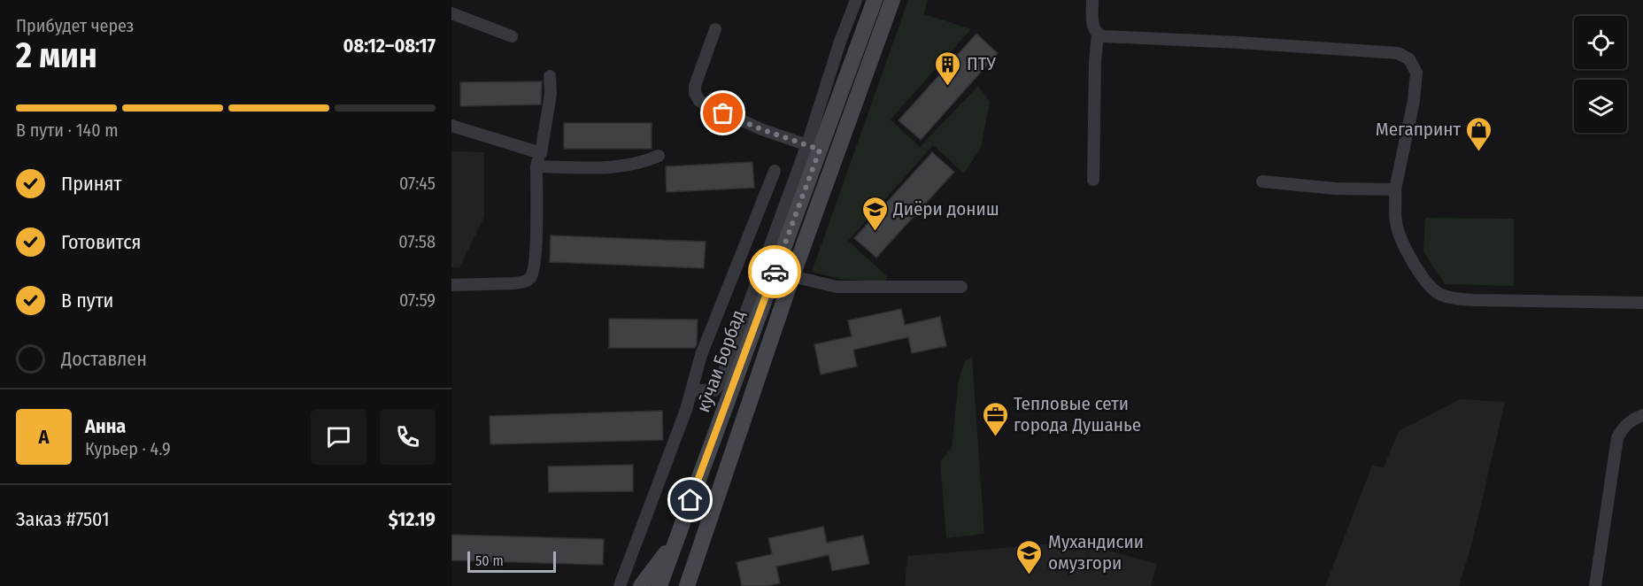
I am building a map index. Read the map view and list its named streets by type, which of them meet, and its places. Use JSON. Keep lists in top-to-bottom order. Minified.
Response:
{"streets":{"main road":["кӯчаи Борбад"]},"places":{"building":["ПТУ"],"shop":["Мегапринт"],"school or university":["Диёри дониш","Мухандисии омузгори"],"office":["Тепловые сети города Душанье"]},"scale_bar":"50 m","page":{"heading":["2 мин","Прибудет через","08:12–08:17"],"panel":["Анна","Курьер · 4.9","Заказ #7501","$12.19"],"bar":"В пути · 140 m","list":[["Принят","07:45"],["Готовится","07:58"],["В пути","07:59"],"Доставлен"],"round":"А","scale":"50 m"}}
